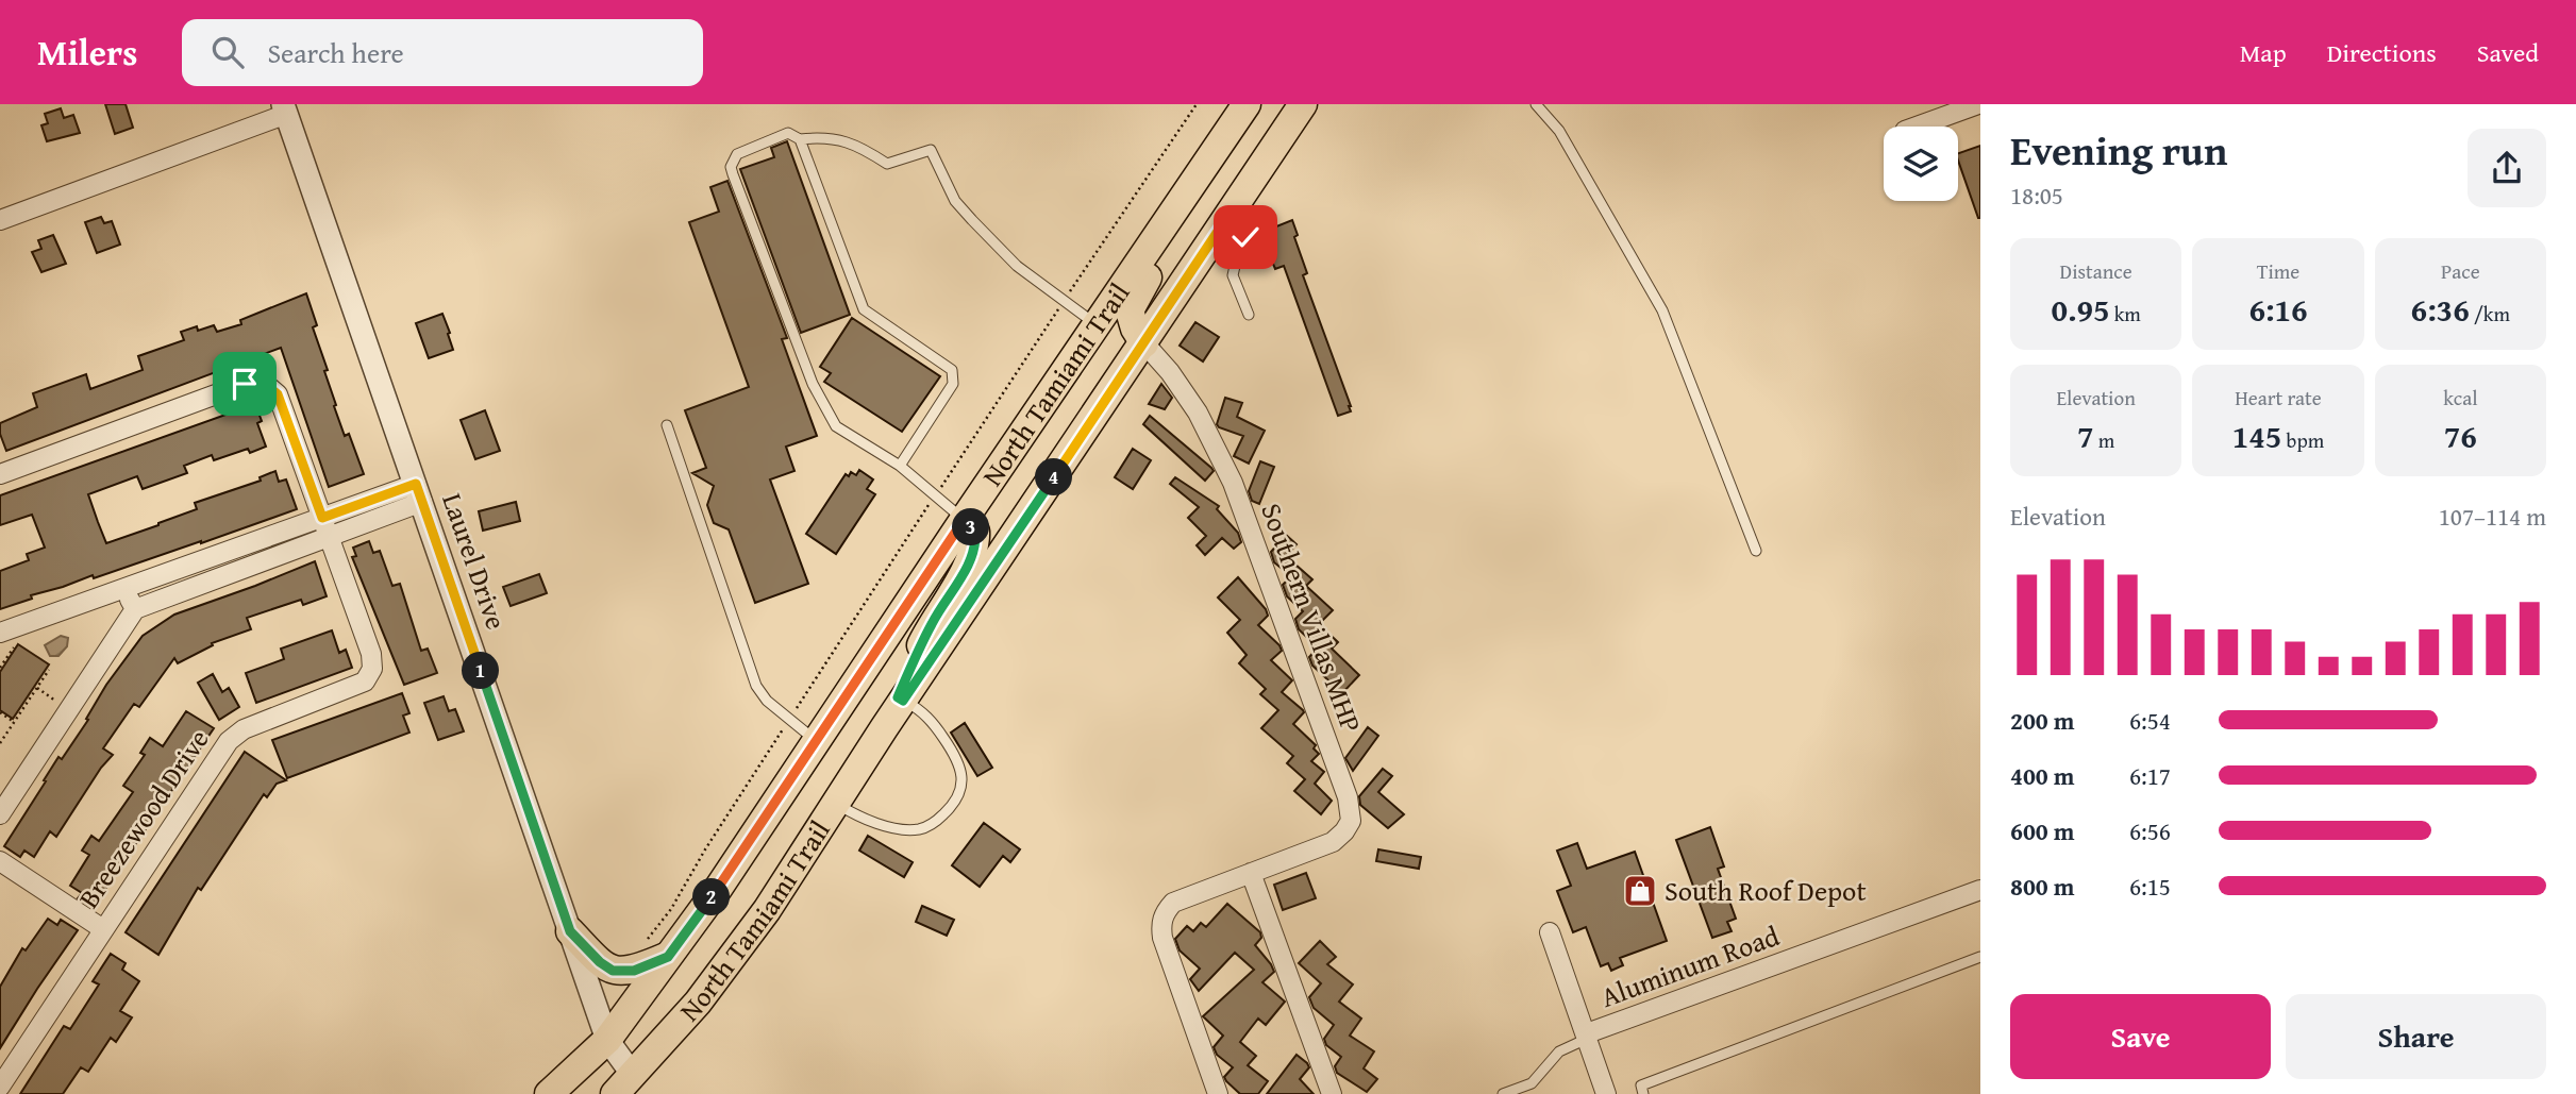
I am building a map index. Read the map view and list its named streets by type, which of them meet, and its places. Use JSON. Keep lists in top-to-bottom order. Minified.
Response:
{"streets":{"main road":["North Tamiami Trail"],"street":["Laurel Drive","Southern Villas MHP","Breezewood Drive","Aluminum Road"]},"crossings":[["North Tamiami Trail","Laurel Drive"],["North Tamiami Trail","Southern Villas MHP"]],"places":{"shop":["South Roof Depot"]},"page":{"header":"Milers","search":"Search here","nav":["Map","Directions","Saved"],"heading":["Evening run","18:05"],"stats":[["Distance","0.95 km"],["Time","6:16"],["Pace","6:36 /km"],["Elevation","7 m"],["Heart rate","145 bpm"],["kcal","76"]],"pins":["4","3","1","2"],"chart":["Elevation","107–114 m"],"list":[{"name":"200 m","note":"6:54"},{"name":"400 m","note":"6:17"},{"name":"600 m","note":"6:56"},{"name":"800 m","note":"6:15"}],"buttons":["Save","Share"]}}
